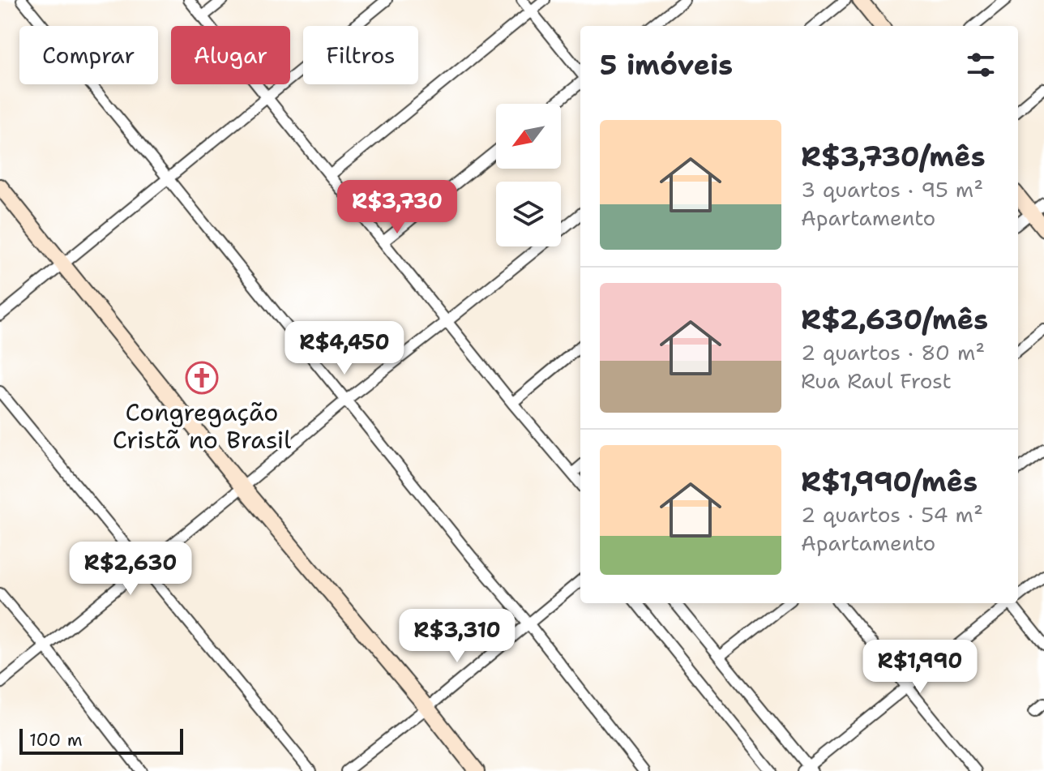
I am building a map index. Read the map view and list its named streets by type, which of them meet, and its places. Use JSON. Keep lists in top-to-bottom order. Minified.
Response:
{"places":{"church":["Congregação Cristã no Brasil"]},"scale_bar":"100 m","north":"bottom left","page":{"chip":["Comprar","Alugar","Filtros"],"heading":"5 imóveis","list":[{"name":"R$3,730/mês","note":"3 quartos · 95 m² · Apartamento"},{"name":"R$2,630/mês","note":"2 quartos · 80 m² · Rua Raul Frost"},{"name":"R$1,990/mês","note":"2 quartos · 54 m² · Apartamento"}],"price":["R$3,730","R$4,450","R$2,630","R$3,310","R$1,990"],"scale":"100 m"}}
